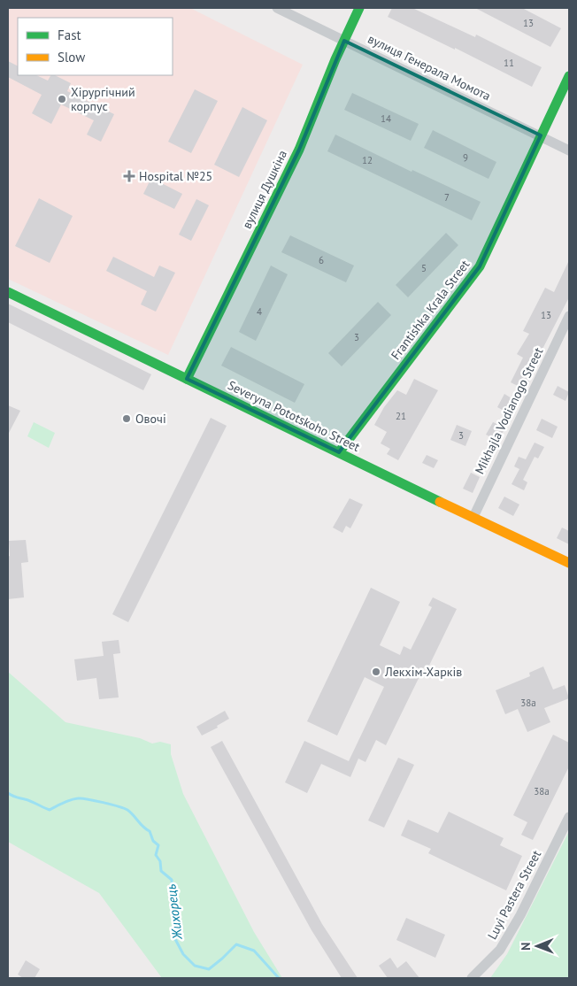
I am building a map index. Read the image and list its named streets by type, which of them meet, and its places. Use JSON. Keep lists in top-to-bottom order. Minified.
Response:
{"streets":{"street":["вулиця Генерала Момота","вулиця Душкіна","Frantishka Krala Street","Mikhajla Vodianogo Street","Severyna Pototskoho Street","Luyi Pastera Street"]},"crossings":[["вулиця Генерала Момота","вулиця Душкіна"],["вулиця Генерала Момота","Frantishka Krala Street"],["вулиця Душкіна","Severyna Pototskoho Street"],["Frantishka Krala Street","Severyna Pototskoho Street"],["Mikhajla Vodianogo Street","Severyna Pototskoho Street"]],"water":["Жихорець"],"places":{"other":["Хірургічний корпус","Овочі","Лекхім-Харків"],"health":["Hospital №25"]},"house_numbers":["13","11","14","9","12","7","6","5","4","13","3","21","3","38а","38а"],"legend":["Fast","Slow"],"north":"left"}
